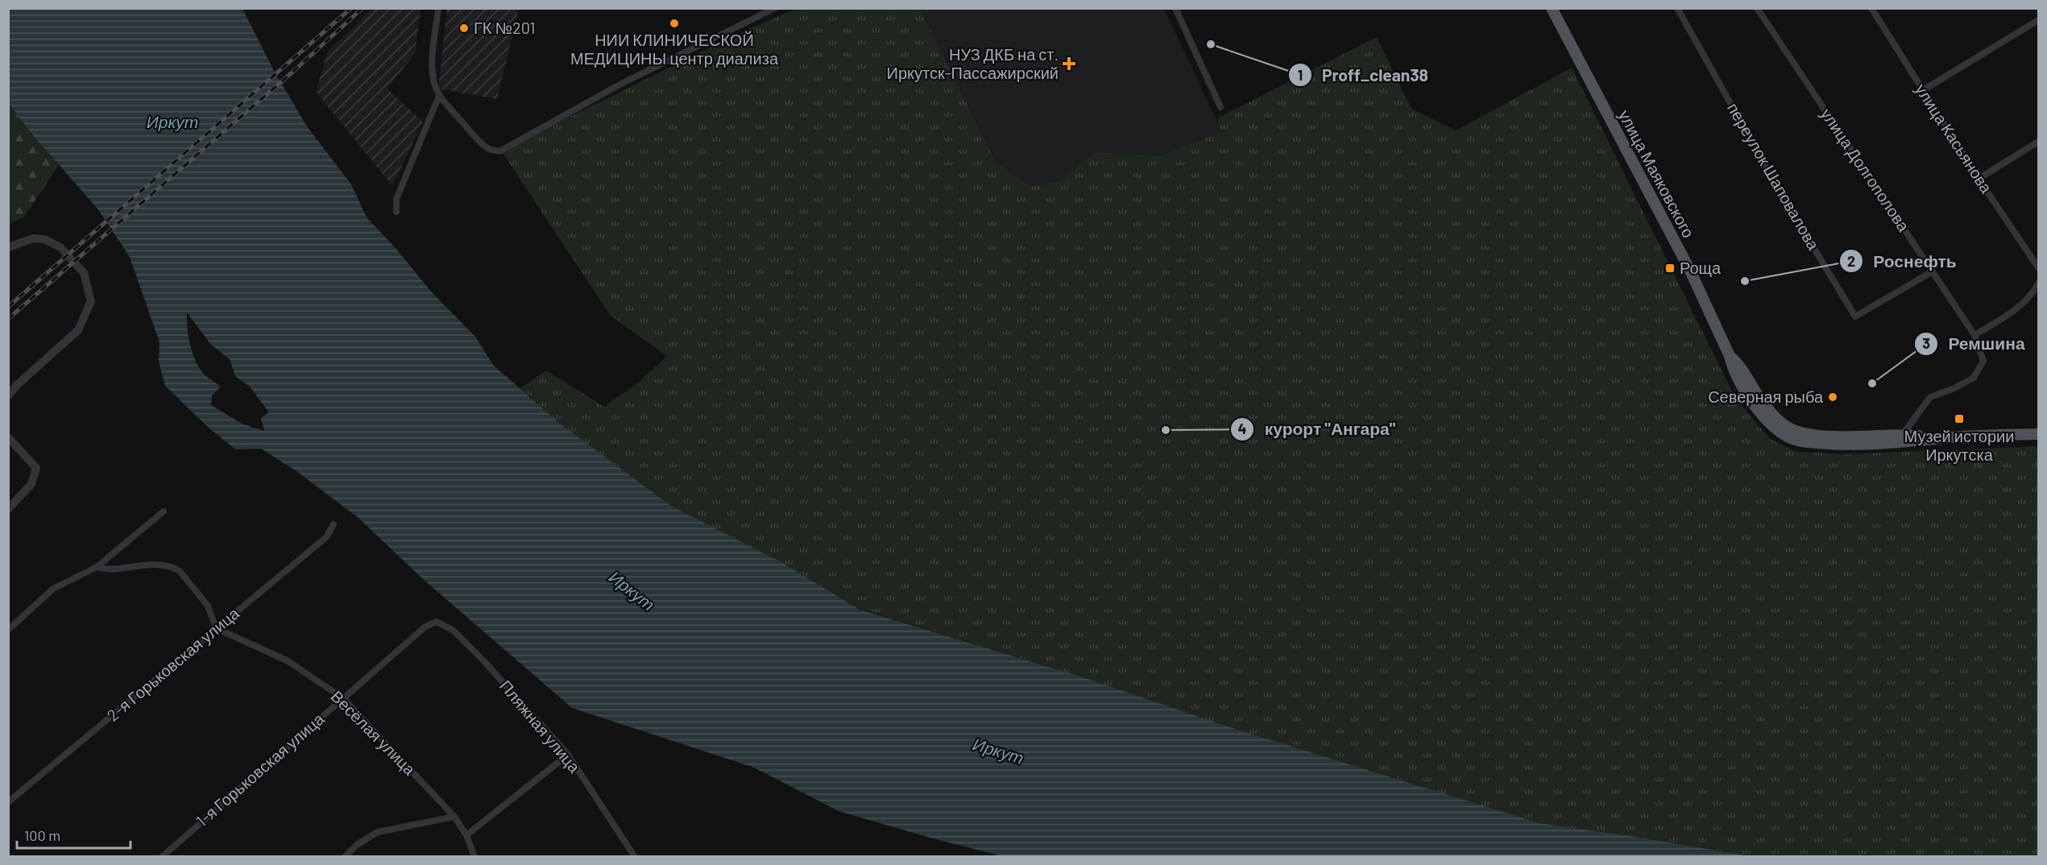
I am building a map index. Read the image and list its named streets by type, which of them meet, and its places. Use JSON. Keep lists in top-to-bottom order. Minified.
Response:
{"streets":{"main road":["улица Маяковского"],"street":["улица Касьянова","улица Долгополова","переулок Шаповалова","2-я Горьковская улица","Пляжная улица","Весёлая улица","1-я Горьковская улица"]},"crossings":[["улица Долгополова","улица Маяковского"],["улица Долгополова","переулок Шаповалова"],["2-я Горьковская улица","Весёлая улица"],["Пляжная улица","1-я Горьковская улица"],["Весёлая улица","1-я Горьковская улица"]],"water":["Иркут"],"places":{"other":["НИИ КЛИНИЧЕСКОЙ МЕДИЦИНЫ центр диализа","ГК №201","Proff_clean38","Роснефть","Ремшина","Северная рыба","курорт \"Ангара\""],"health":["НУЗ ДКБ на ст. Иркутск-Пассажирский"],"transit":["Роща","Музей истории Иркутска"]},"scale_bar":"100 m"}
